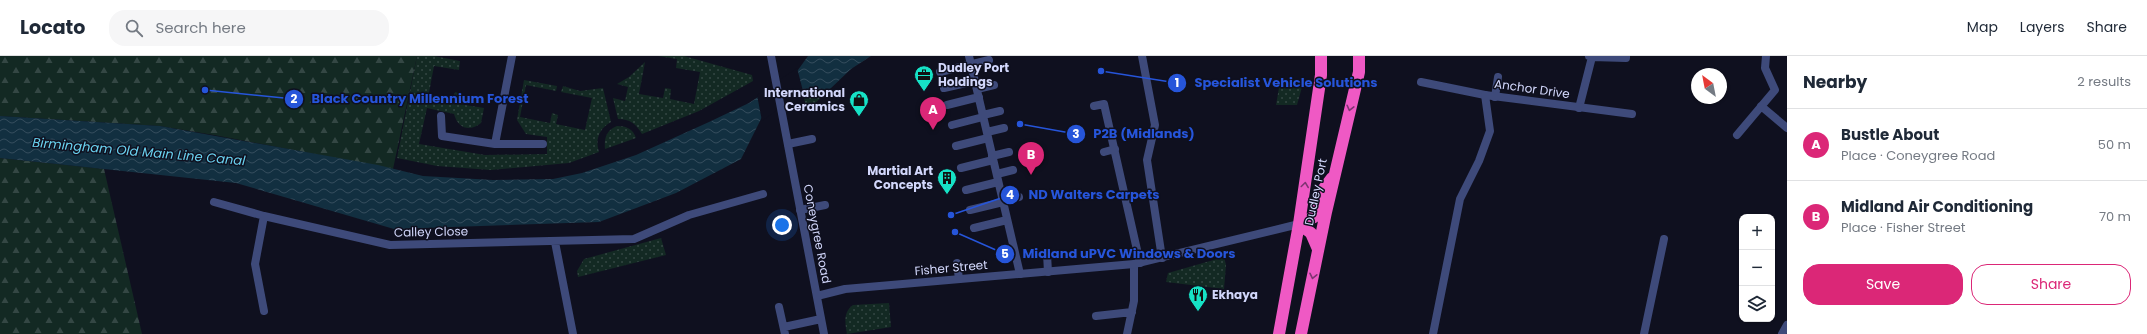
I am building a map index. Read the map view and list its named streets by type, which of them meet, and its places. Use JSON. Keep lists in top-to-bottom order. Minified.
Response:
{"streets":{"highway":["Dudley Port"],"street":["Anchor Drive","Calley Close","Coneygree Road","Fisher Street"]},"crossings":[["Dudley Port","Fisher Street"],["Coneygree Road","Fisher Street"]],"water":["Birmingham Old Main Line Canal"],"places":{"other":["Specialist Vehicle Solutions","Black Country Millennium Forest","P2B (Midlands)","ND Walters Carpets","Midland uPVC Windows & Doors"],"office":["Dudley Port Holdings"],"shop":["International Ceramics"],"building":["Martial Art Concepts"],"restaurant":["Ekhaya"]},"north":"top left","page":{"header":"Locato","search":"Search here","nav":["Map","Layers","Share"],"heading":["Nearby","2 results"],"pins":["A","B"],"list":[{"mark":"A","name":"Bustle About","note":"Place · Coneygree Road","value":"50 m"},{"mark":"B","name":"Midland Air Conditioning","note":"Place · Fisher Street","value":"70 m"}],"map_buttons":["+","−"],"buttons":["Save","Share"]}}
